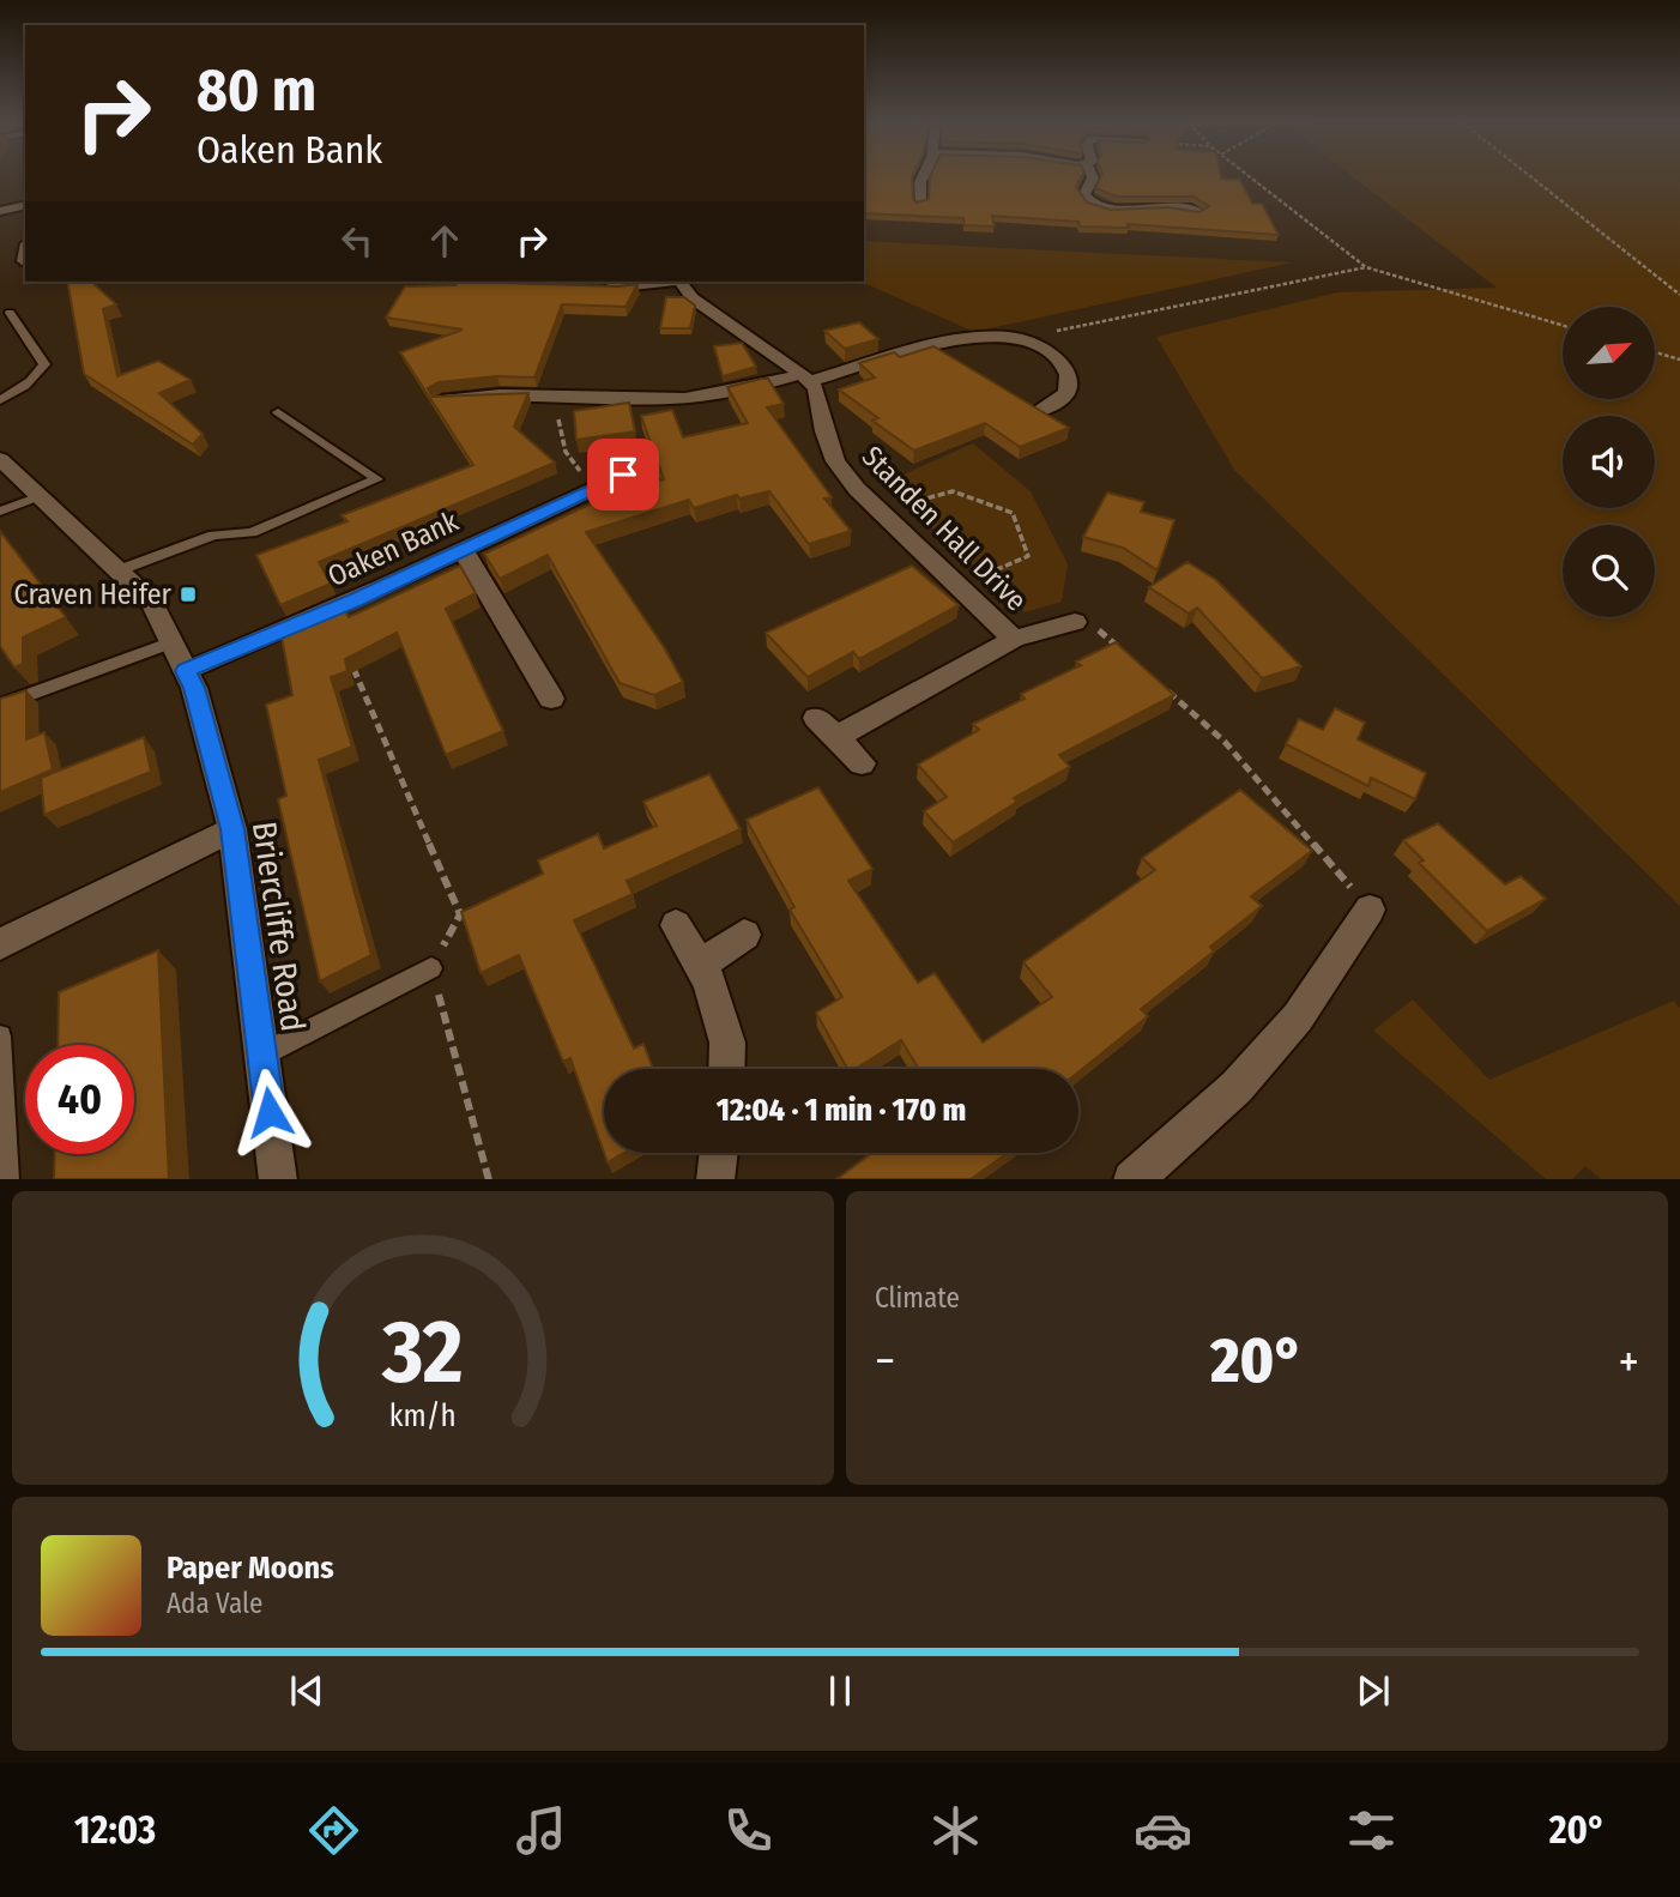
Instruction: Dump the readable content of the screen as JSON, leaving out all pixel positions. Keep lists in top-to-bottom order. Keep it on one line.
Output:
{"streets":{"street":["Standen Hall Drive","Oaken Bank","Briercliffe Road"]},"crossings":[["Oaken Bank","Briercliffe Road"]],"places":{"transit":["Craven Heifer"]},"north":"top right","page":{"turn":["80 m","Oaken Bank"],"limit":"40","trip":"12:04 · 1 min · 170 m","tile":"Climate","heat":["−","20°","+"],"song":["Paper Moons","Ada Vale"],"tabs":["12:03","20°"],"gauge":["32","km/h"]}}
